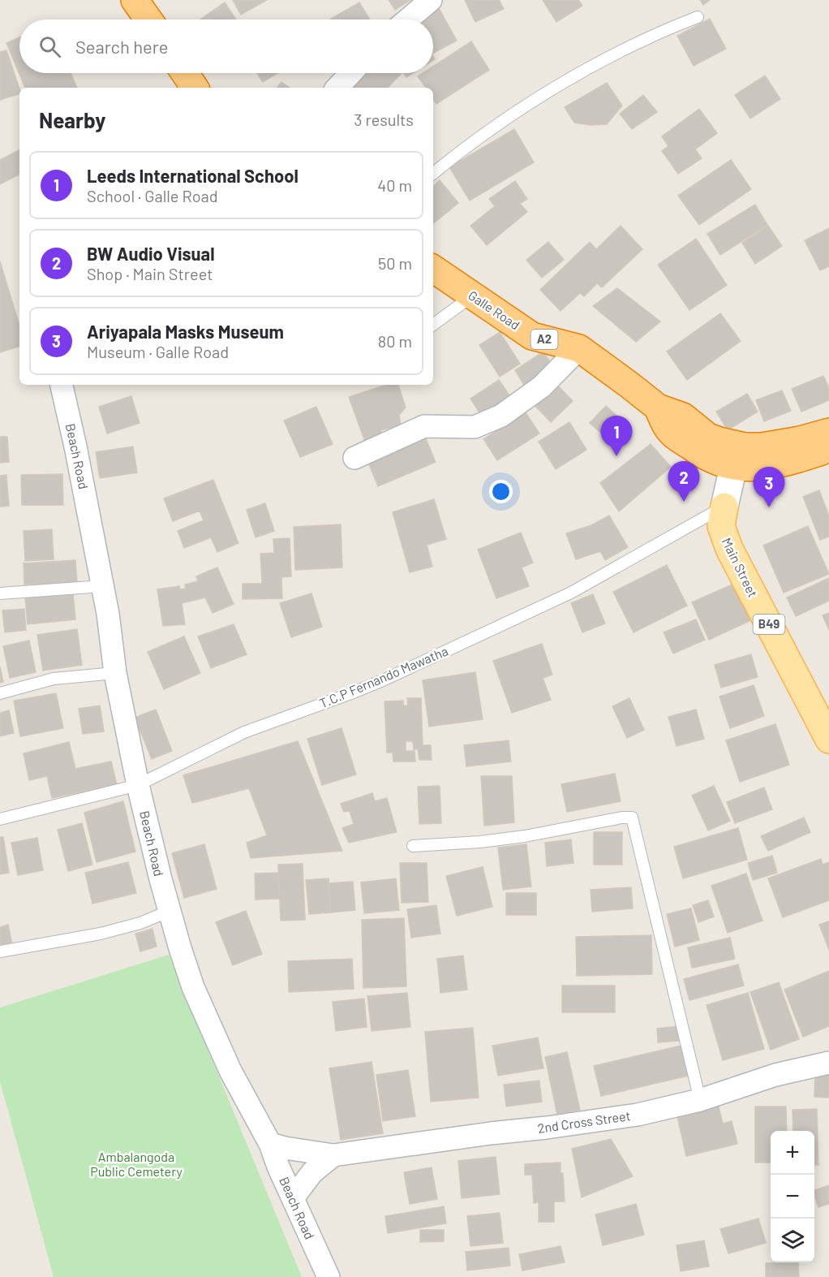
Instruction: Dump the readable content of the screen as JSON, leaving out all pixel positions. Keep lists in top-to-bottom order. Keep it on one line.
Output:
{"streets":{"highway":["Galle Road","A2"],"main road":["Main Street","B49"],"street":["Beach Road","2nd Cross Street"],"lane":["T.C.P Fernando Mawatha"]},"crossings":[["Galle Road","Main Street"],["Beach Road","T.C.P Fernando Mawatha"],["Beach Road","2nd Cross Street"],["Main Street","T.C.P Fernando Mawatha"]],"parks":["Ambalangoda Public Cemetery"],"page":{"search":"Search here","heading":["Nearby","3 results"],"list":[{"mark":"1","name":"Leeds International School","note":"School · Galle Road","value":"40 m"},{"mark":"2","name":"BW Audio Visual","note":"Shop · Main Street","value":"50 m"},{"mark":"3","name":"Ariyapala Masks Museum","note":"Museum · Galle Road","value":"80 m"}],"pins":["1","2","3"],"map_buttons":["+","−"]}}
